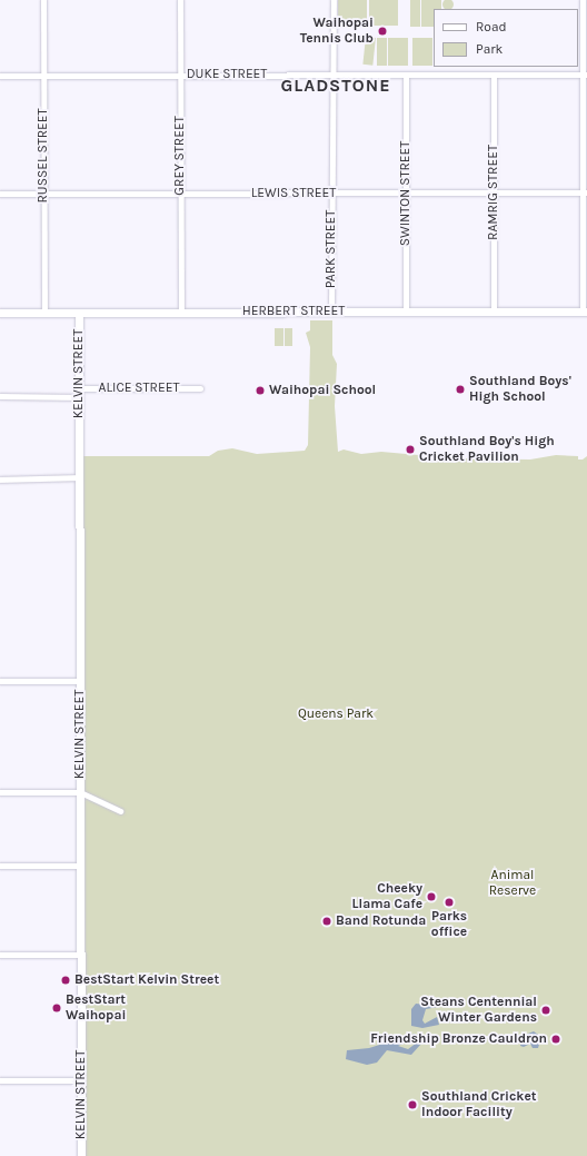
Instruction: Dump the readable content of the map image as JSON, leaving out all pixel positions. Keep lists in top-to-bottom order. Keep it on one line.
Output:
{"streets":{"main road":["HERBERT STREET","KELVIN STREET"],"street":["DUKE STREET","RUSSEL STREET","GREY STREET","RAMRIG STREET","LEWIS STREET","SWINTON STREET","PARK STREET","ALICE STREET"]},"crossings":[["DUKE STREET","RUSSEL STREET"],["DUKE STREET","GREY STREET"],["DUKE STREET","RAMRIG STREET"],["DUKE STREET","SWINTON STREET"],["DUKE STREET","PARK STREET"],["RUSSEL STREET","LEWIS STREET"],["RUSSEL STREET","HERBERT STREET"],["GREY STREET","LEWIS STREET"],["GREY STREET","HERBERT STREET"],["RAMRIG STREET","LEWIS STREET"],["RAMRIG STREET","HERBERT STREET"],["LEWIS STREET","SWINTON STREET"],["LEWIS STREET","PARK STREET"],["SWINTON STREET","HERBERT STREET"],["PARK STREET","HERBERT STREET"],["HERBERT STREET","KELVIN STREET"],["KELVIN STREET","ALICE STREET"]],"districts":["GLADSTONE"],"parks":["Queens Park","Animal Reserve"],"places":["Waihopai Tennis Club","Southland Boys' High School","Waihopai School","Southland Boy's High Cricket Pavilion","Cheeky Llama Cafe","Parks office","Band Rotunda","BestStart Kelvin Street","BestStart Waihopai","Steans Centennial Winter Gardens","Friendship Bronze Cauldron","Southland Cricket Indoor Facility"],"legend":["Road","Park"]}
